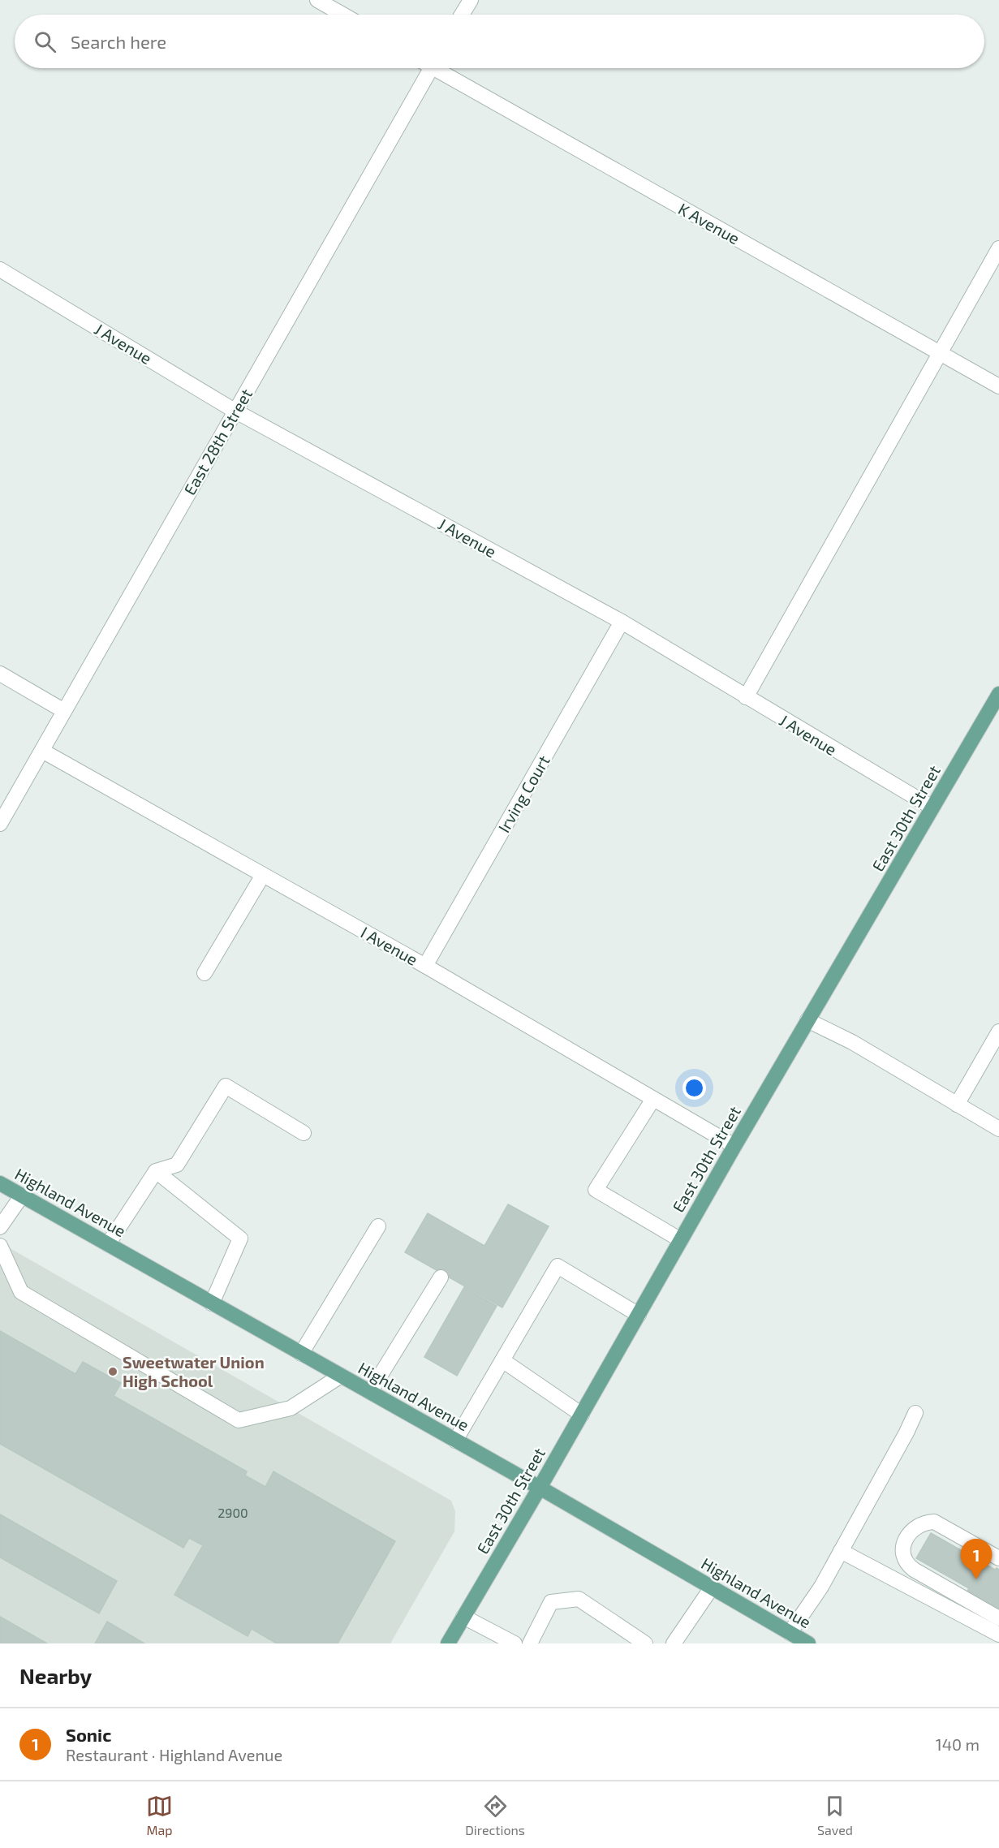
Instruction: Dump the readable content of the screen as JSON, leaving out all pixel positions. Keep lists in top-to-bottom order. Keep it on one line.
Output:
{"streets":{"main road":["East 30th Street","Highland Avenue"],"street":["K Avenue","J Avenue","East 28th Street","Irving Court","I Avenue"]},"crossings":[["J Avenue","East 28th Street"],["J Avenue","Irving Court"],["J Avenue","East 30th Street"],["East 28th Street","I Avenue"],["Irving Court","I Avenue"],["East 30th Street","I Avenue"],["East 30th Street","Highland Avenue"]],"places":["Sweetwater Union High School"],"house_numbers":["2900"],"page":{"search":"Search here","pins":"1","heading":"Nearby","list":[{"mark":"1","name":"Sonic","note":"Restaurant · Highland Avenue","value":"140 m"}],"nav":["Map","Directions","Saved"]}}
